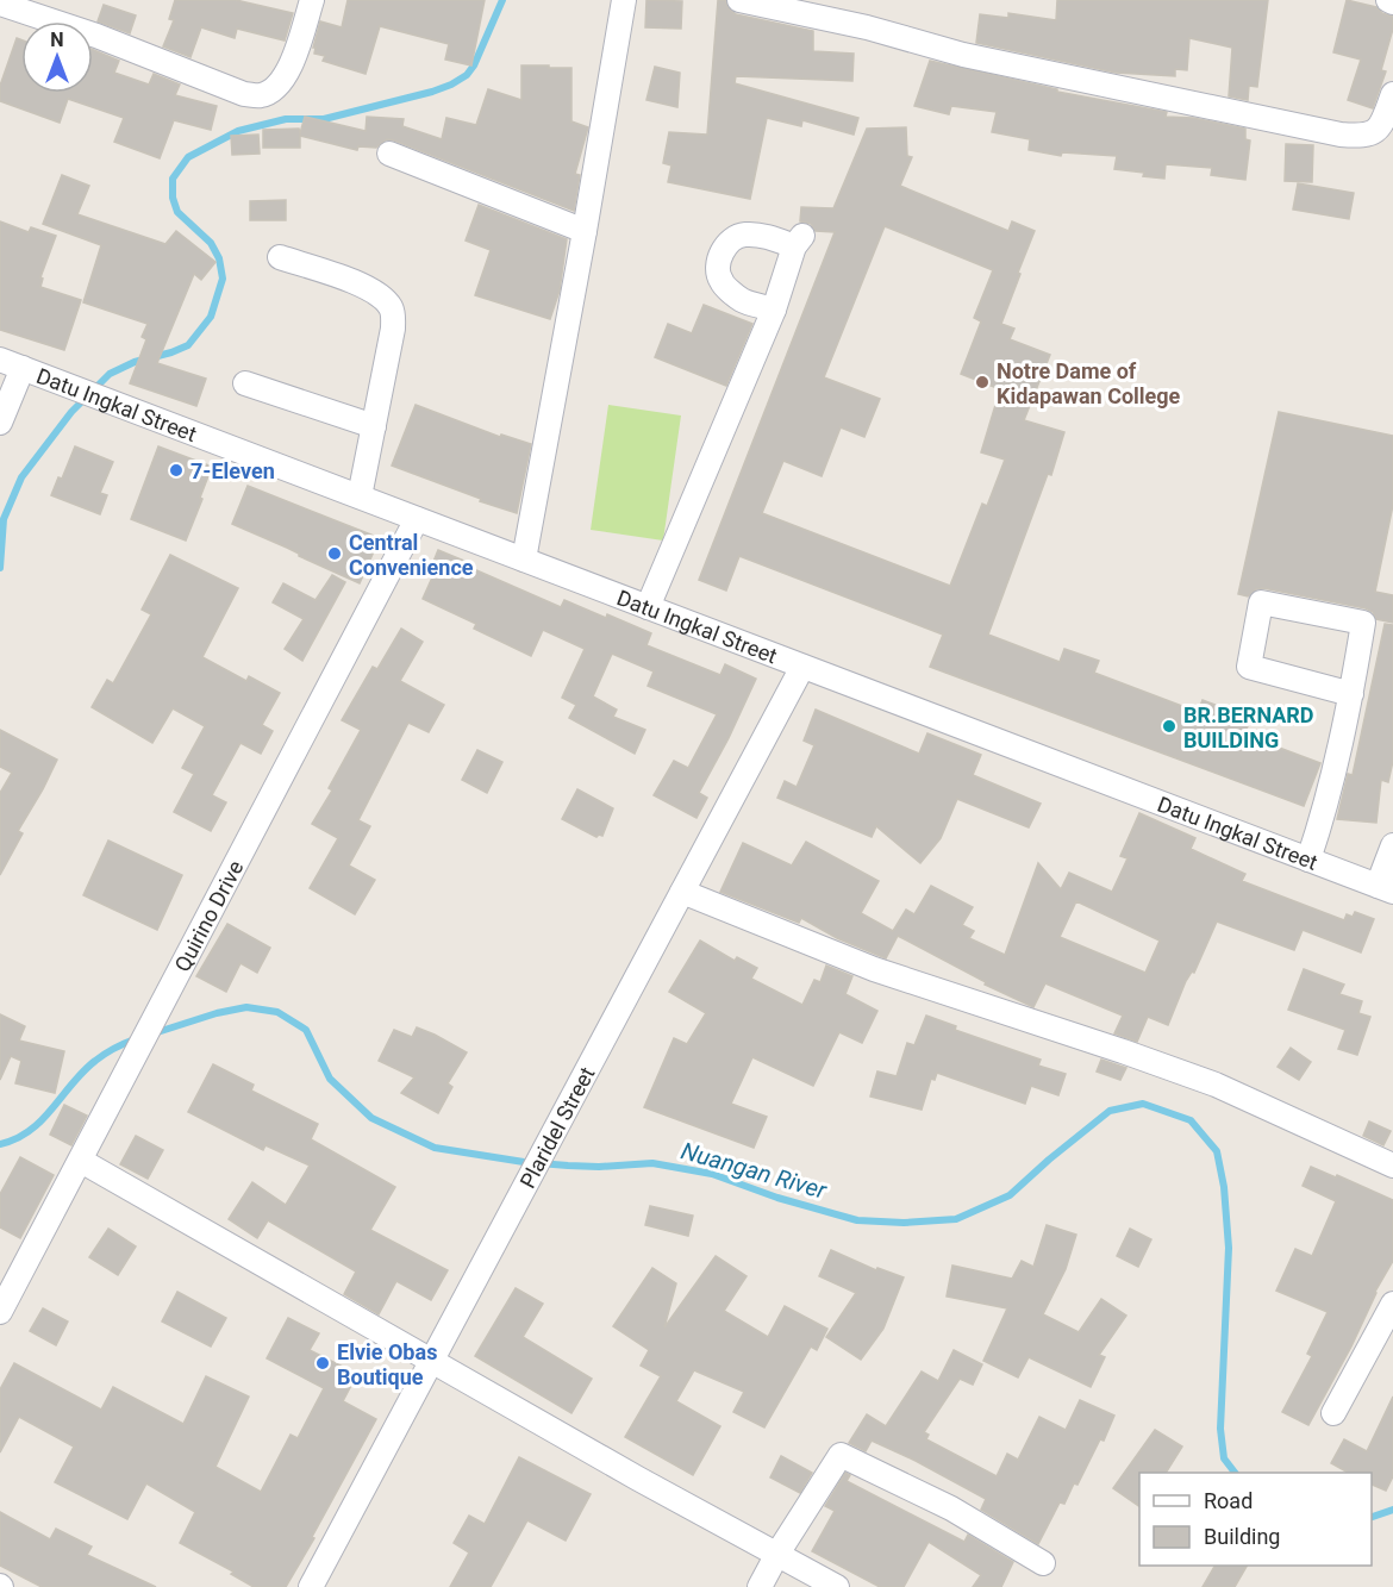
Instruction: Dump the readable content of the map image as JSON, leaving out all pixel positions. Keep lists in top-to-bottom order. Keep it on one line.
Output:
{"streets":{"street":["Datu Ingkal Street","Quirino Drive","Plaridel Street"]},"crossings":[["Datu Ingkal Street","Quirino Drive"],["Datu Ingkal Street","Plaridel Street"]],"water":["Nuangan River"],"places":["Notre Dame of Kidapawan College","7-Eleven","Central Convenience","BR.BERNARD BUILDING","Elvie Obas Boutique"],"legend":["Road","Building"],"north":"top"}
